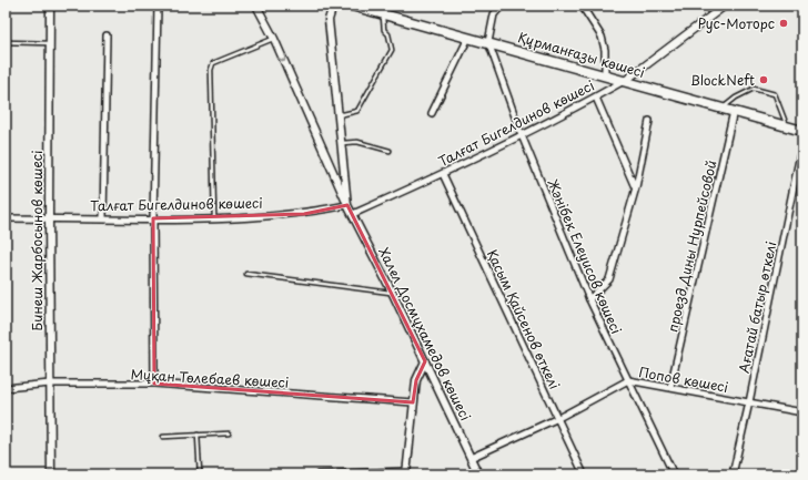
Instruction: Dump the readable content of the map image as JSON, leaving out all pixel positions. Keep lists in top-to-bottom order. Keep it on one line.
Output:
{"streets":{"main road":["Құрманғазы көшесі"],"street":["Талғат Бигелдинов көшесі","Бинеш Жарбосынов көшесі","проезд Дины Нурпейсовой","Жәнібек Елеуисов көшесі","Ағатай батыр өткелі","Қасым Қайсенов өткелі","Халел Досмұхамедов көшесі","Мұқан Төлебаев көшесі","Попов көшесі"]},"crossings":[["Құрманғазы көшесі","Талғат Бигелдинов көшесі"],["Құрманғазы көшесі","проезд Дины Нурпейсовой"],["Құрманғазы көшесі","Жәнібек Елеуисов көшесі"],["Талғат Бигелдинов көшесі","Бинеш Жарбосынов көшесі"],["Талғат Бигелдинов көшесі","Жәнібек Елеуисов көшесі"],["Талғат Бигелдинов көшесі","Қасым Қайсенов өткелі"],["Талғат Бигелдинов көшесі","Халел Досмұхамедов көшесі"],["Бинеш Жарбосынов көшесі","Мұқан Төлебаев көшесі"],["проезд Дины Нурпейсовой","Попов көшесі"],["Жәнібек Елеуисов көшесі","Попов көшесі"],["Ағатай батыр өткелі","Попов көшесі"],["Қасым Қайсенов өткелі","Попов көшесі"],["Халел Досмұхамедов көшесі","Попов көшесі"]],"places":["Рус-Моторс","BlockNeft"]}
